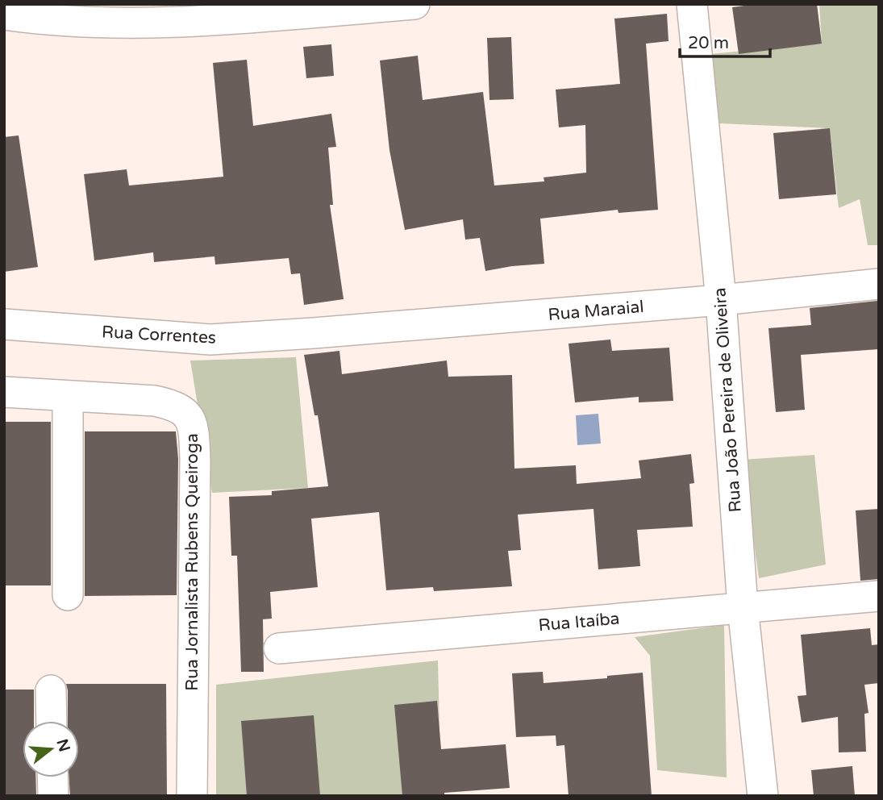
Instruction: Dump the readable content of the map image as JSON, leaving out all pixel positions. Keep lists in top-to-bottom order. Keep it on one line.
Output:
{"streets":{"street":["Rua Maraial","Rua Correntes","Rua João Pereira de Oliveira","Rua Jornalista Rubens Queiroga","Rua Itaíba"]},"crossings":[["Rua Maraial","Rua Correntes"],["Rua Maraial","Rua João Pereira de Oliveira"],["Rua João Pereira de Oliveira","Rua Itaíba"]],"scale_bar":"20 m","north":"right"}
